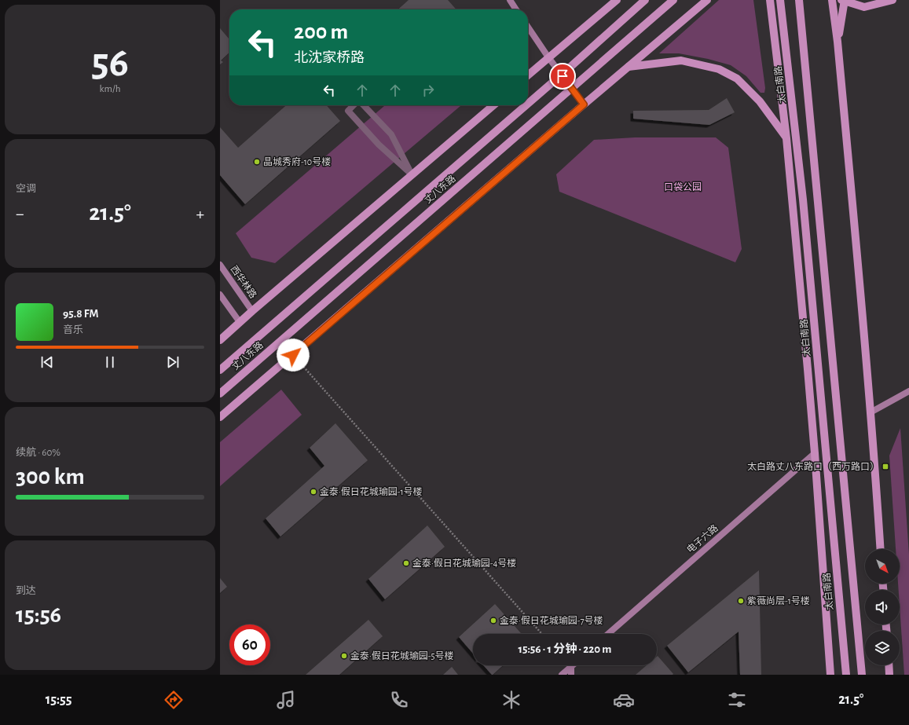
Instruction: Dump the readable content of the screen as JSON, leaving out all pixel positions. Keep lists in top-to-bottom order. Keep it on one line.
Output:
{"streets":{"main road":["太白南路","丈八东路"],"street":["西华林路","电子六路"]},"crossings":[["太白南路","电子六路"]],"parks":["口袋公园"],"places":{"other":["晶城秀府-10号楼","金泰·假日花城瑜园-1号楼","金泰·假日花城瑜园-4号楼","紫薇尚层-1号楼","金泰·假日花城瑜园-7号楼","金泰·假日花城瑜园-5号楼"],"transit":["太白路丈八东路口（西万路口）"]},"north":"bottom right","page":{"tile":[["56","km/h"],"空调",["续航 · 60%","300 km"],["到达","15:56"]],"turn":["200 m","北沈家桥路"],"heat":["−","21.5°","+"],"song":["95.8 FM","音乐"],"limit":"60","trip":"15:56 · 1 分钟 · 220 m","tabs":["15:55","21.5°"]}}
